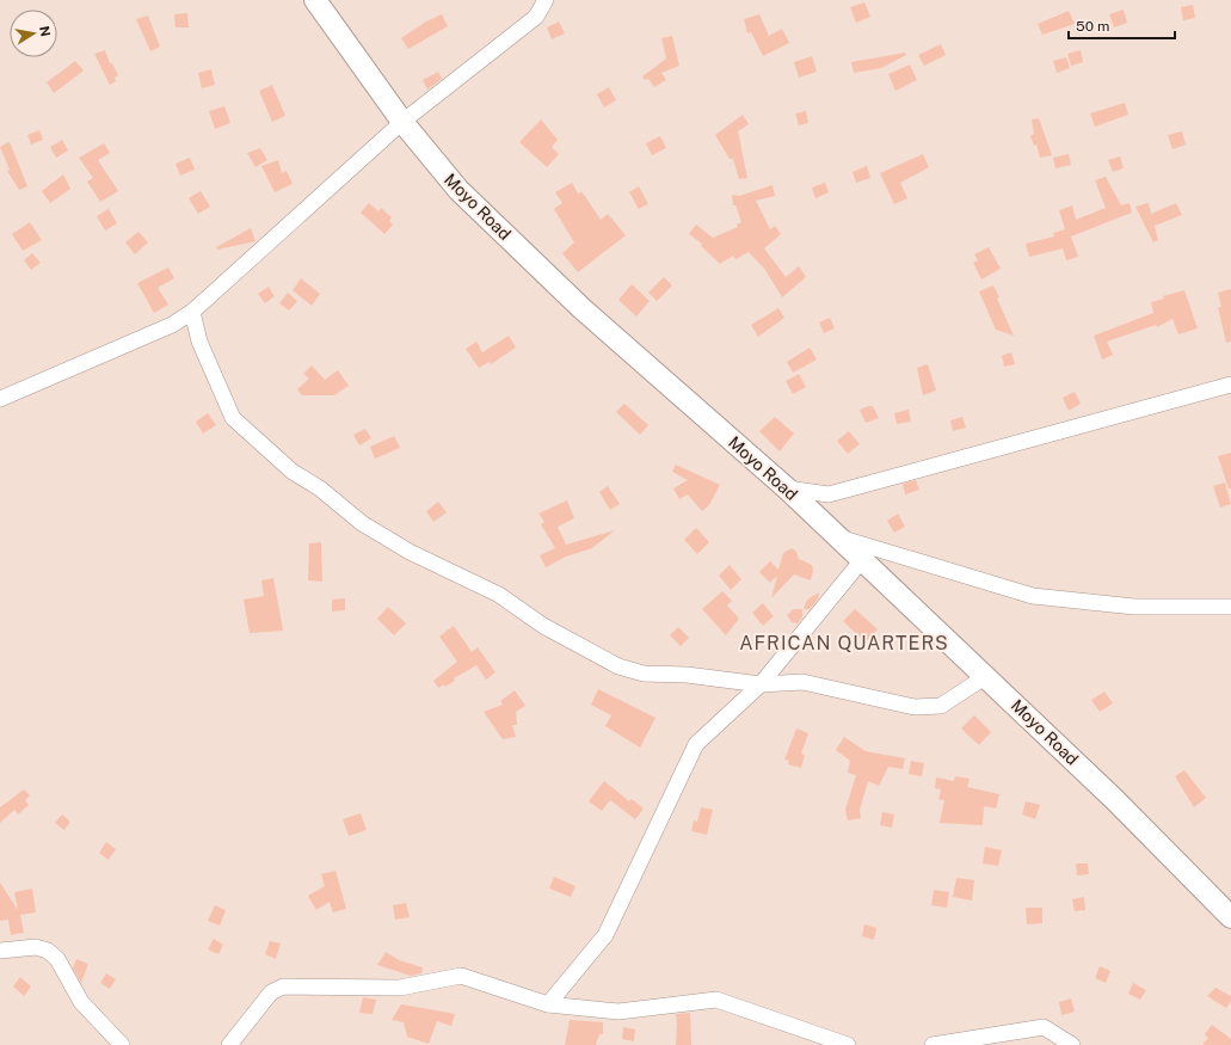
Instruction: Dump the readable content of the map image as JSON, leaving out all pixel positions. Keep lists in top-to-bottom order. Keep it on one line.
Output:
{"streets":{"main road":["Moyo Road"]},"districts":["AFRICAN QUARTERS"],"scale_bar":"50 m","north":"right"}
